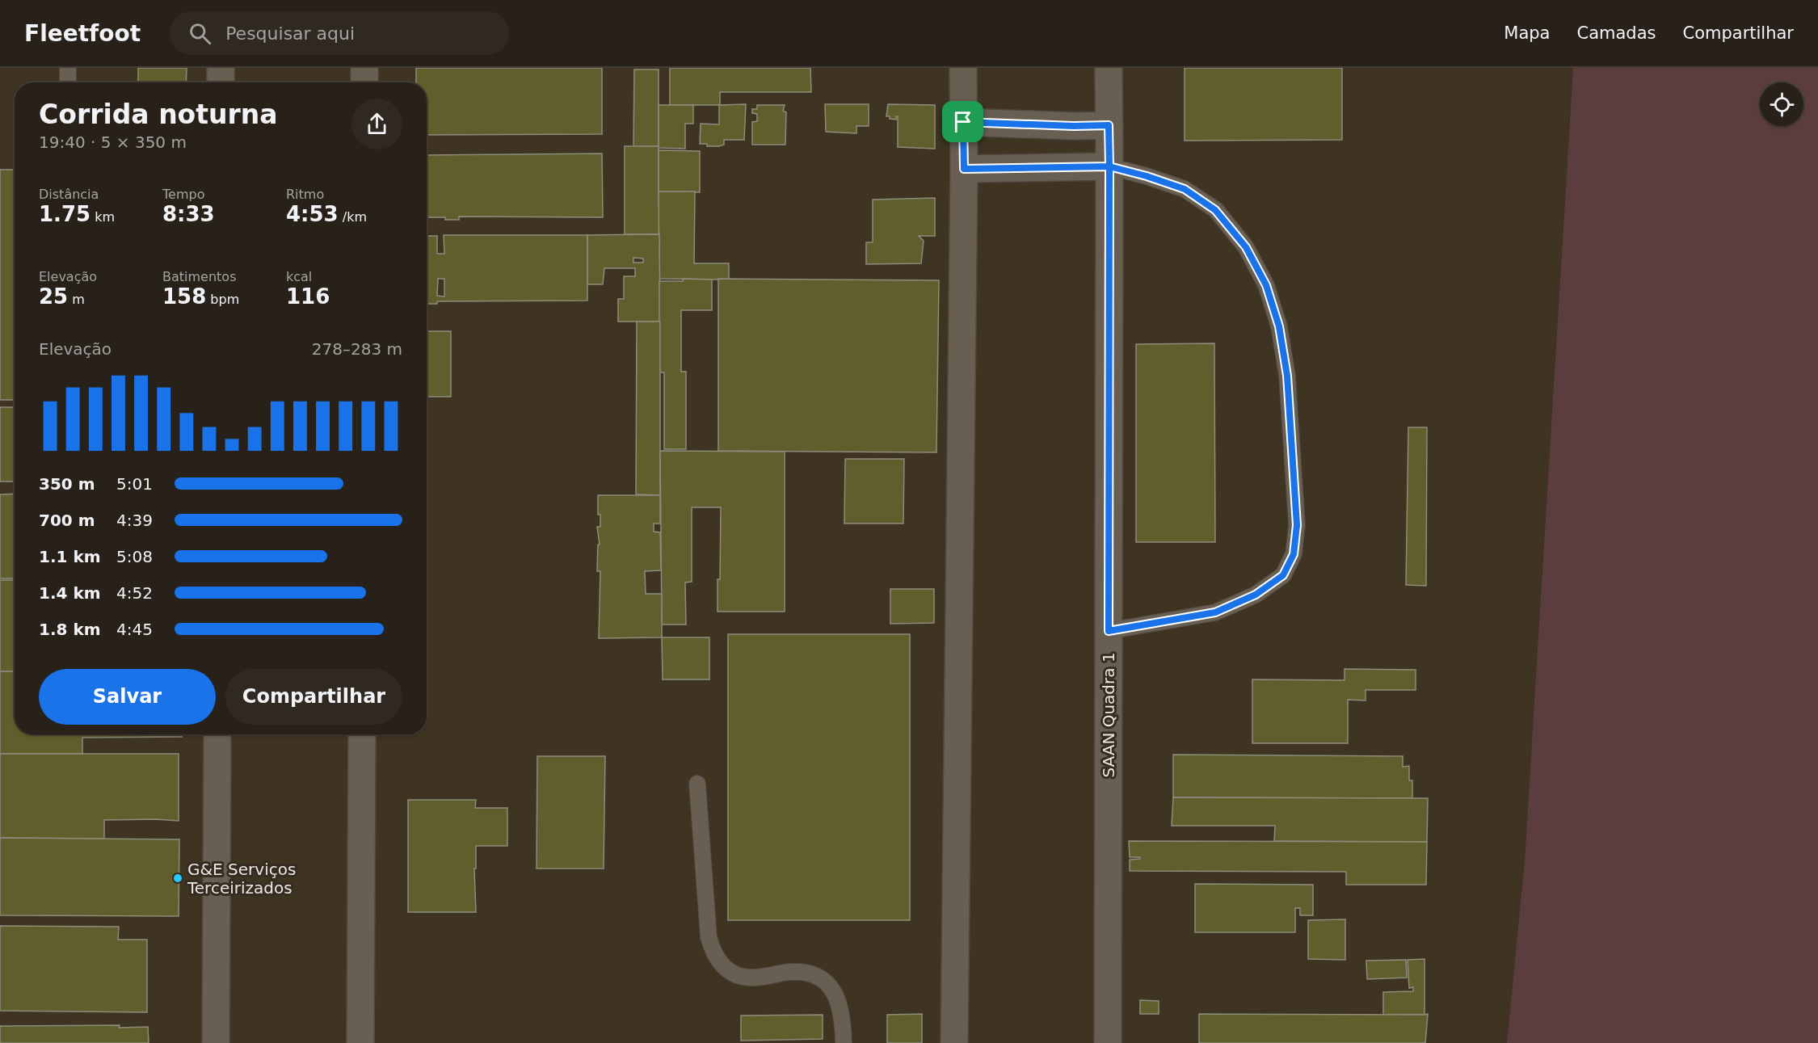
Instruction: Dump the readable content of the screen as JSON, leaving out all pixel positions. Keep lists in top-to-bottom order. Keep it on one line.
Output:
{"streets":{"street":["SAAN Quadra 1"]},"places":["G&E Serviços Terceirizados"],"page":{"header":"Fleetfoot","search":"Pesquisar aqui","nav":["Mapa","Camadas","Compartilhar"],"heading":["Corrida noturna","19:40 · 5 × 350 m"],"stats":[["Distância","1.75 km"],["Tempo","8:33"],["Ritmo","4:53 /km"],["Elevação","25 m"],["Batimentos","158 bpm"],["kcal","116"]],"chart":["Elevação","278–283 m"],"list":[{"name":"350 m","note":"5:01"},{"name":"700 m","note":"4:39"},{"name":"1.1 km","note":"5:08"},{"name":"1.4 km","note":"4:52"},{"name":"1.8 km","note":"4:45"}],"buttons":["Salvar","Compartilhar"]}}
